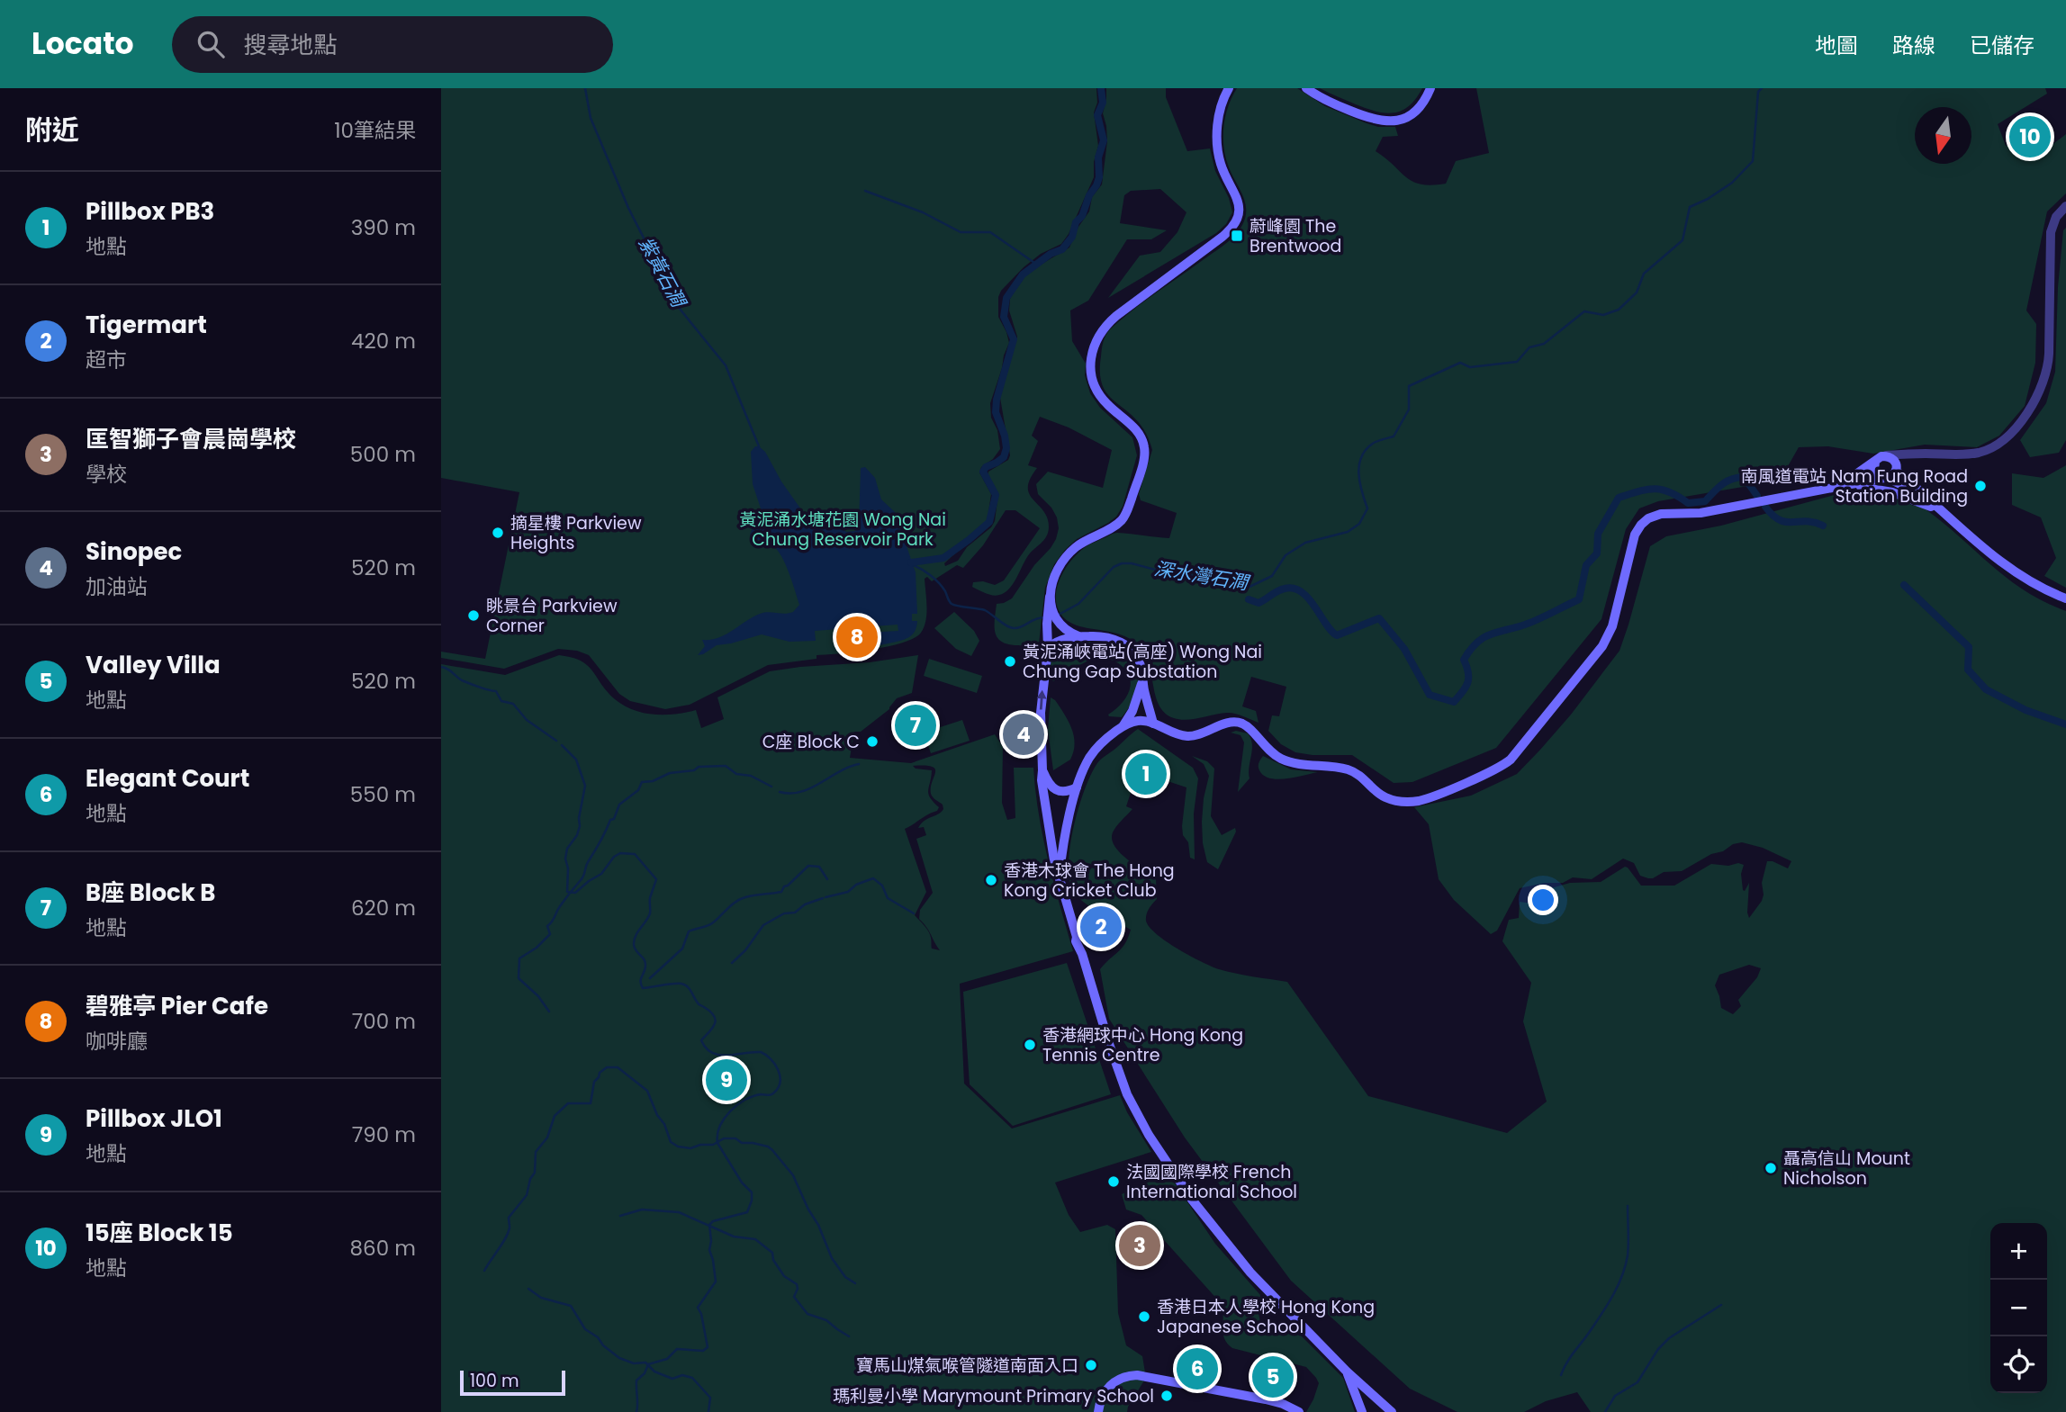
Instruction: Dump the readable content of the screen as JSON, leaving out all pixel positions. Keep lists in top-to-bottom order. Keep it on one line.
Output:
{"water":["紫黃石澗","深水灣石澗"],"parks":["黃泥涌水塘花園 Wong Nai Chung Reservoir Park"],"places":{"transit":["蔚峰園 The Brentwood"],"other":["南風道電站 Nam Fung Road Station Building","摘星樓 Parkview Heights","眺景台 Parkview Corner","黃泥涌峽電站(高座) Wong Nai Chung Gap Substation","C座 Block C","香港木球會 The Hong Kong Cricket Club","香港網球中心 Hong Kong Tennis Centre","聶高信山 Mount Nicholson","法國國際學校 French International School","香港日本人學校 Hong Kong Japanese School","寶馬山煤氣喉管隧道南面入口","瑪利曼小學 Marymount Primary School"]},"scale_bar":"100 m","north":"bottom","page":{"header":"Locato","search":"搜尋地點","nav":["地圖","路線","已儲存"],"heading":["附近","10筆結果"],"pins":["10","8","7","4","1","2","9","3","6","5"],"list":[{"mark":"1","name":"Pillbox PB3","note":"地點","value":"390 m"},{"mark":"2","name":"Tigermart","note":"超市","value":"420 m"},{"mark":"3","name":"匡智獅子會晨崗學校","note":"學校","value":"500 m"},{"mark":"4","name":"Sinopec","note":"加油站","value":"520 m"},{"mark":"5","name":"Valley Villa","note":"地點","value":"520 m"},{"mark":"6","name":"Elegant Court","note":"地點","value":"550 m"},{"mark":"7","name":"B座 Block B","note":"地點","value":"620 m"},{"mark":"8","name":"碧雅亭 Pier Cafe","note":"咖啡廳","value":"700 m"},{"mark":"9","name":"Pillbox JLO1","note":"地點","value":"790 m"},{"mark":"10","name":"15座 Block 15","note":"地點","value":"860 m"}],"map_buttons":["+","−"],"scale":"100 m"}}
